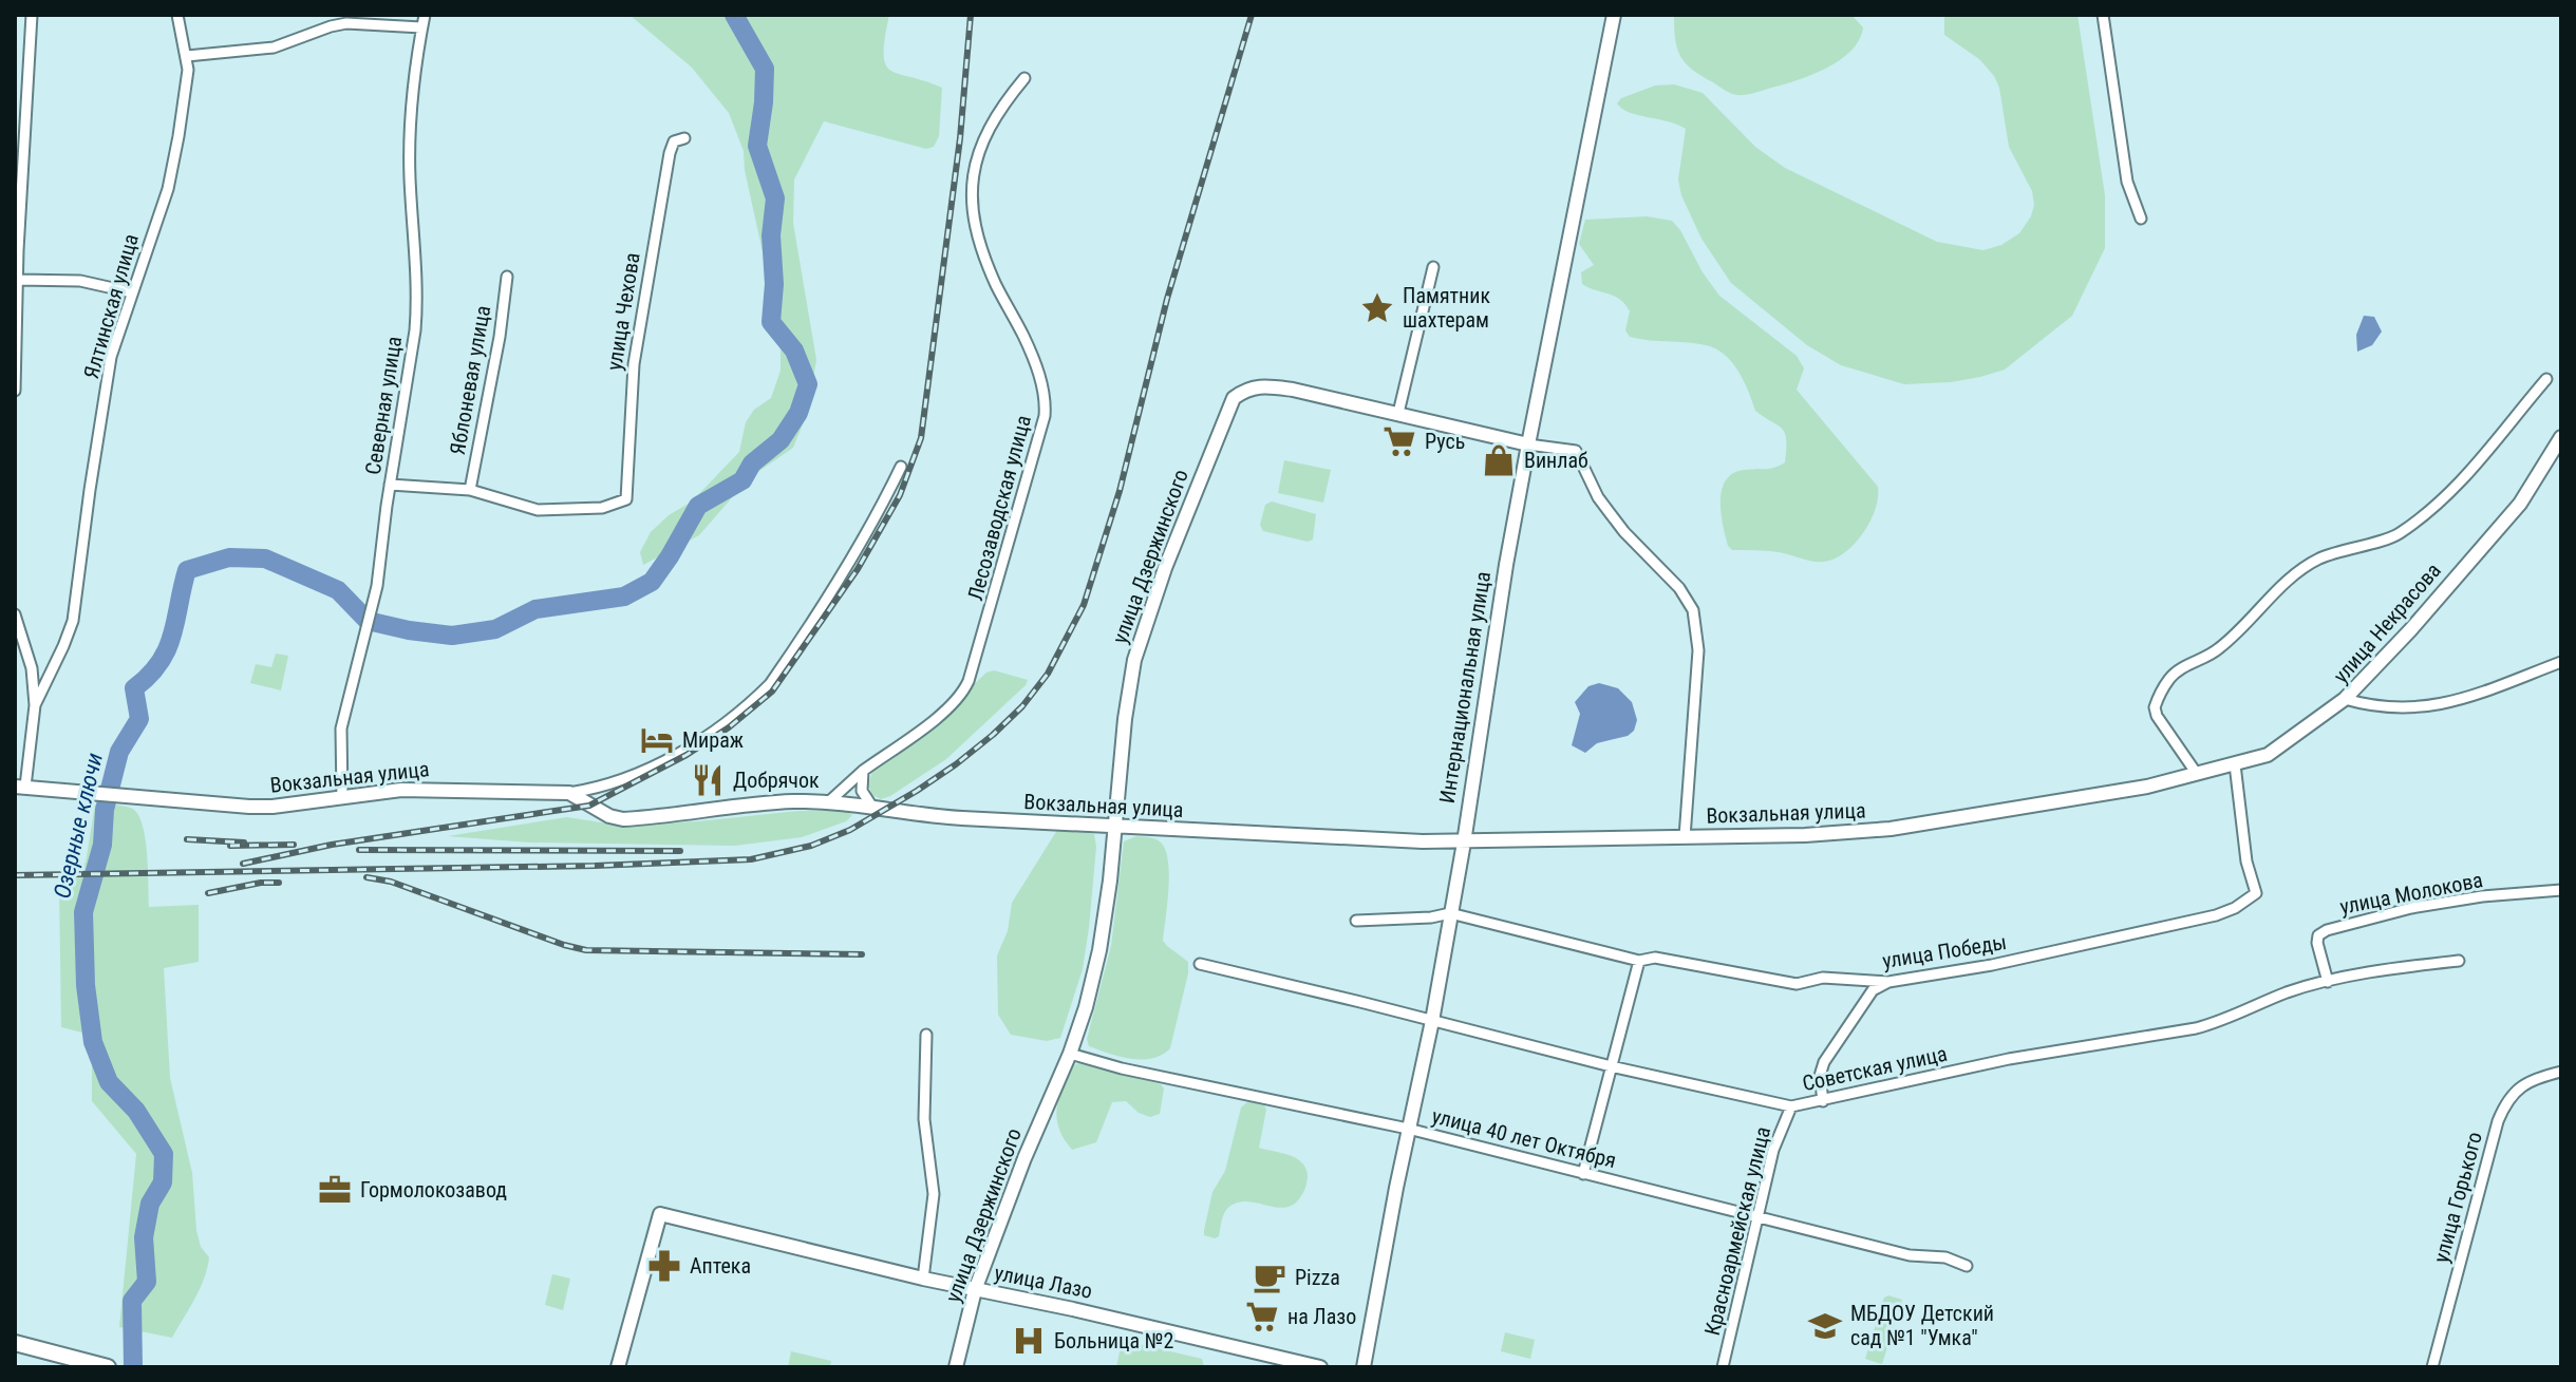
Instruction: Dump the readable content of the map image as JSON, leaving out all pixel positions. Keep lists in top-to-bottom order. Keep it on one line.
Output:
{"streets":{"main road":["улица Дзержинского","улица Некрасова","Интернациональная улица","Вокзальная улица","улица Лазо"],"street":["Ялтинская улица","улица Чехова","Яблоневая улица","Северная улица","Лесозаводская улица","улица Молокова","улица Победы","Советская улица","улица 40 лет Октября","улица Горького","Красноармейская улица"]},"crossings":[["улица Чехова","Яблоневая улица"],["Северная улица","Вокзальная улица"],["Лесозаводская улица","Вокзальная улица"],["улица Дзержинского","Интернациональная улица"],["улица Дзержинского","Вокзальная улица"],["улица Дзержинского","улица 40 лет Октября"],["улица Дзержинского","улица Лазо"],["улица Некрасова","Вокзальная улица"],["Интернациональная улица","Вокзальная улица"],["Интернациональная улица","улица Победы"],["Интернациональная улица","Советская улица"],["Интернациональная улица","улица 40 лет Октября"],["Вокзальная улица","улица Победы"],["улица Молокова","Советская улица"],["Советская улица","Красноармейская улица"],["улица 40 лет Октября","Красноармейская улица"]],"water":["Озерные ключи"],"places":{"place":["Памятник шахтерам"],"supermarket":["Русь","на Лазо"],"shop":["Винлаб"],"hotel":["Мираж"],"restaurant":["Добрячок"],"office":["Гормолокозавод"],"pharmacy":["Аптека"],"cafe":["Pizza"],"school or university":["МБДОУ Детский сад №1 \"Умка\""],"hospital":["Больница №2"]}}
